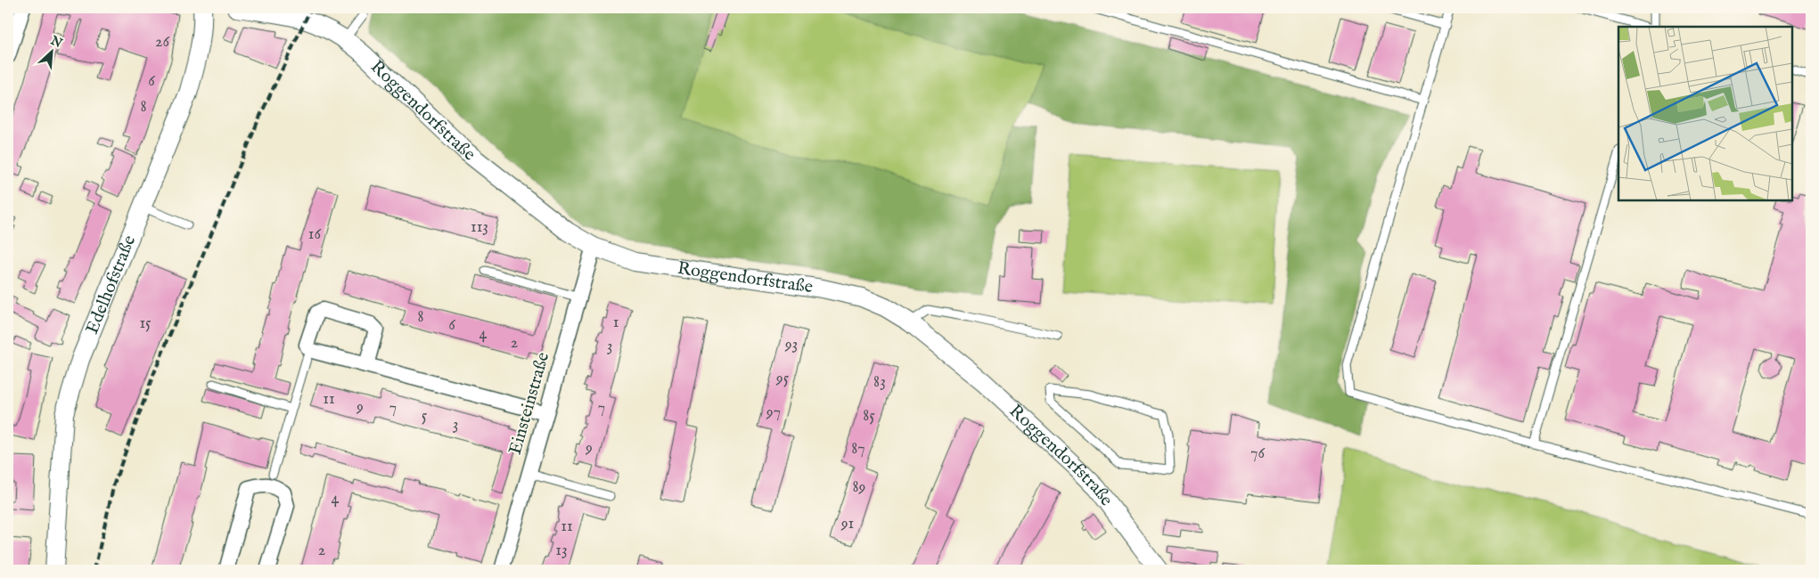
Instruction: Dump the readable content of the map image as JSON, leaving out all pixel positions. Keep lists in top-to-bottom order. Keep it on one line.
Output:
{"streets":{"street":["Roggendorfstraße","Edelhofstraße","Einsteinstraße"]},"crossings":[["Roggendorfstraße","Einsteinstraße"]],"house_numbers":["26","6","8","113","16","8","1","15","6","4","2","93","3","95","83","11","9","7","7","97","5","85","3","9","87","76","89","4","91","11","2","13"],"north":"top right"}
